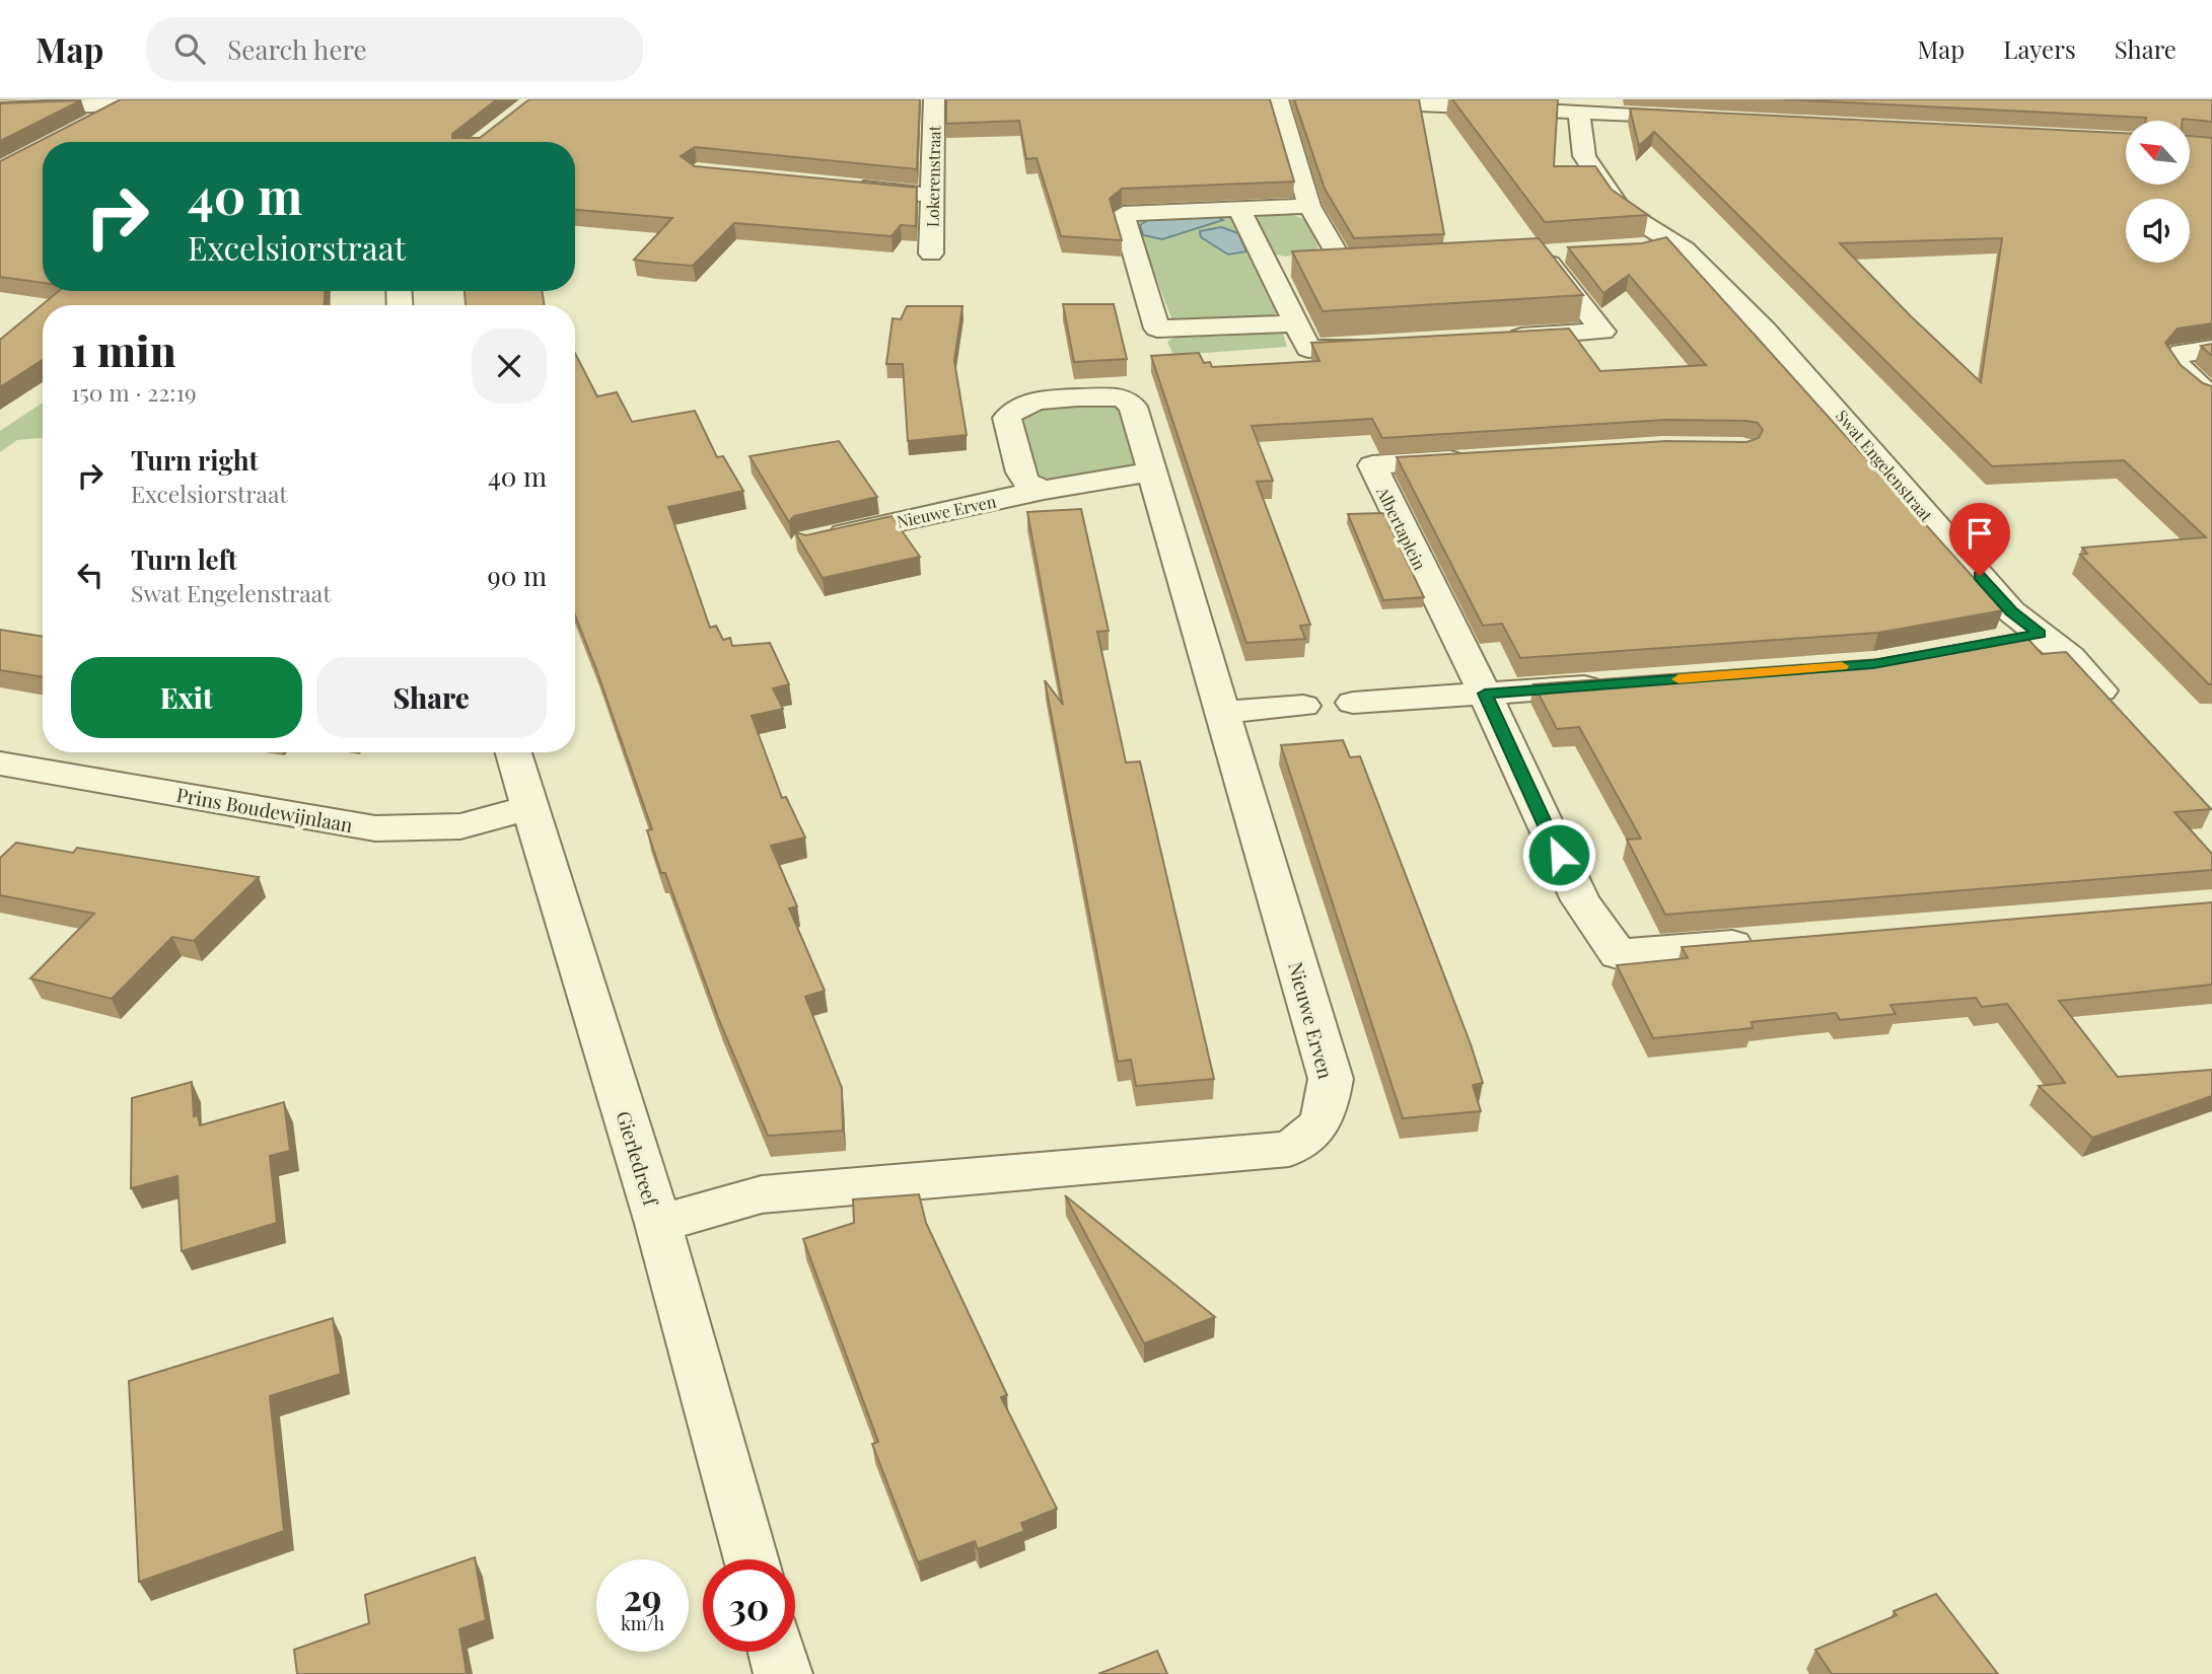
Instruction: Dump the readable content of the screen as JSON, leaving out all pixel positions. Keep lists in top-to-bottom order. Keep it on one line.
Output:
{"streets":{"street":["Lokerenstraat","Swat Engelenstraat","Nieuwe Erven","Albertaplein","Prins Boudewijnlaan","Gierledreef"]},"crossings":[["Nieuwe Erven","Gierledreef"],["Prins Boudewijnlaan","Gierledreef"]],"north":"top left","page":{"header":"Map","search":"Search here","nav":["Map","Layers","Share"],"turn":["40 m","Excelsiorstraat"],"heading":["1 min","150 m · 22:19"],"list":[{"name":"Turn right","note":"Excelsiorstraat","value":"40 m"},{"name":"Turn left","note":"Swat Engelenstraat","value":"90 m"}],"buttons":["Exit","Share"],"speed":"29 km/h","limit":"30"}}
